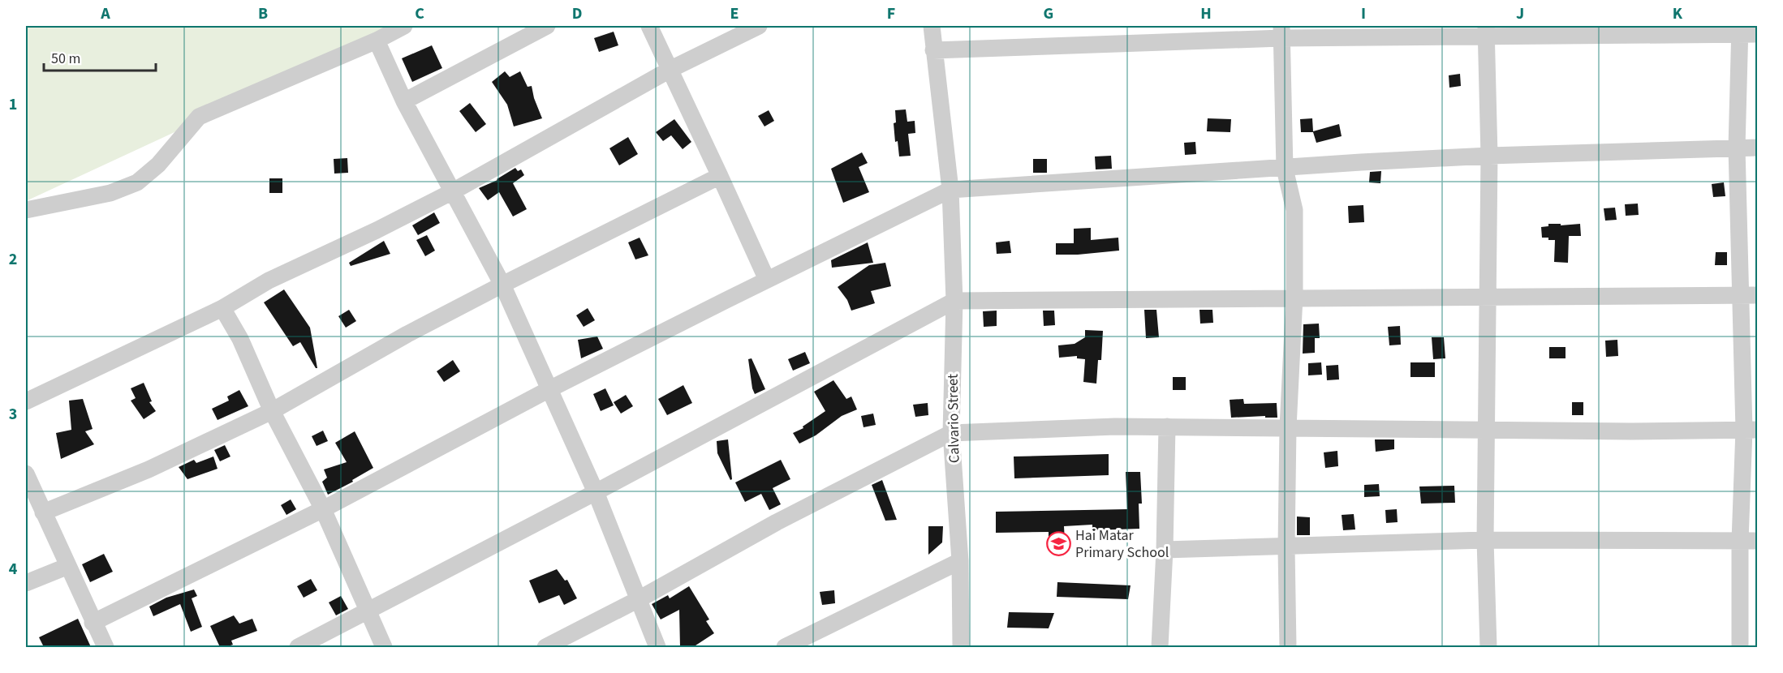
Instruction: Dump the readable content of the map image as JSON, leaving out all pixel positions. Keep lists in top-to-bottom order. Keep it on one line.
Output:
{"streets":{"street":["Calvario Street"]},"places":{"school or university":["Hai Matar Primary School"]},"scale_bar":"50 m","grid":{"columns":["A","B","C","D","E","F","G","H","I","J","K"],"rows":["1","2","3","4"]}}
